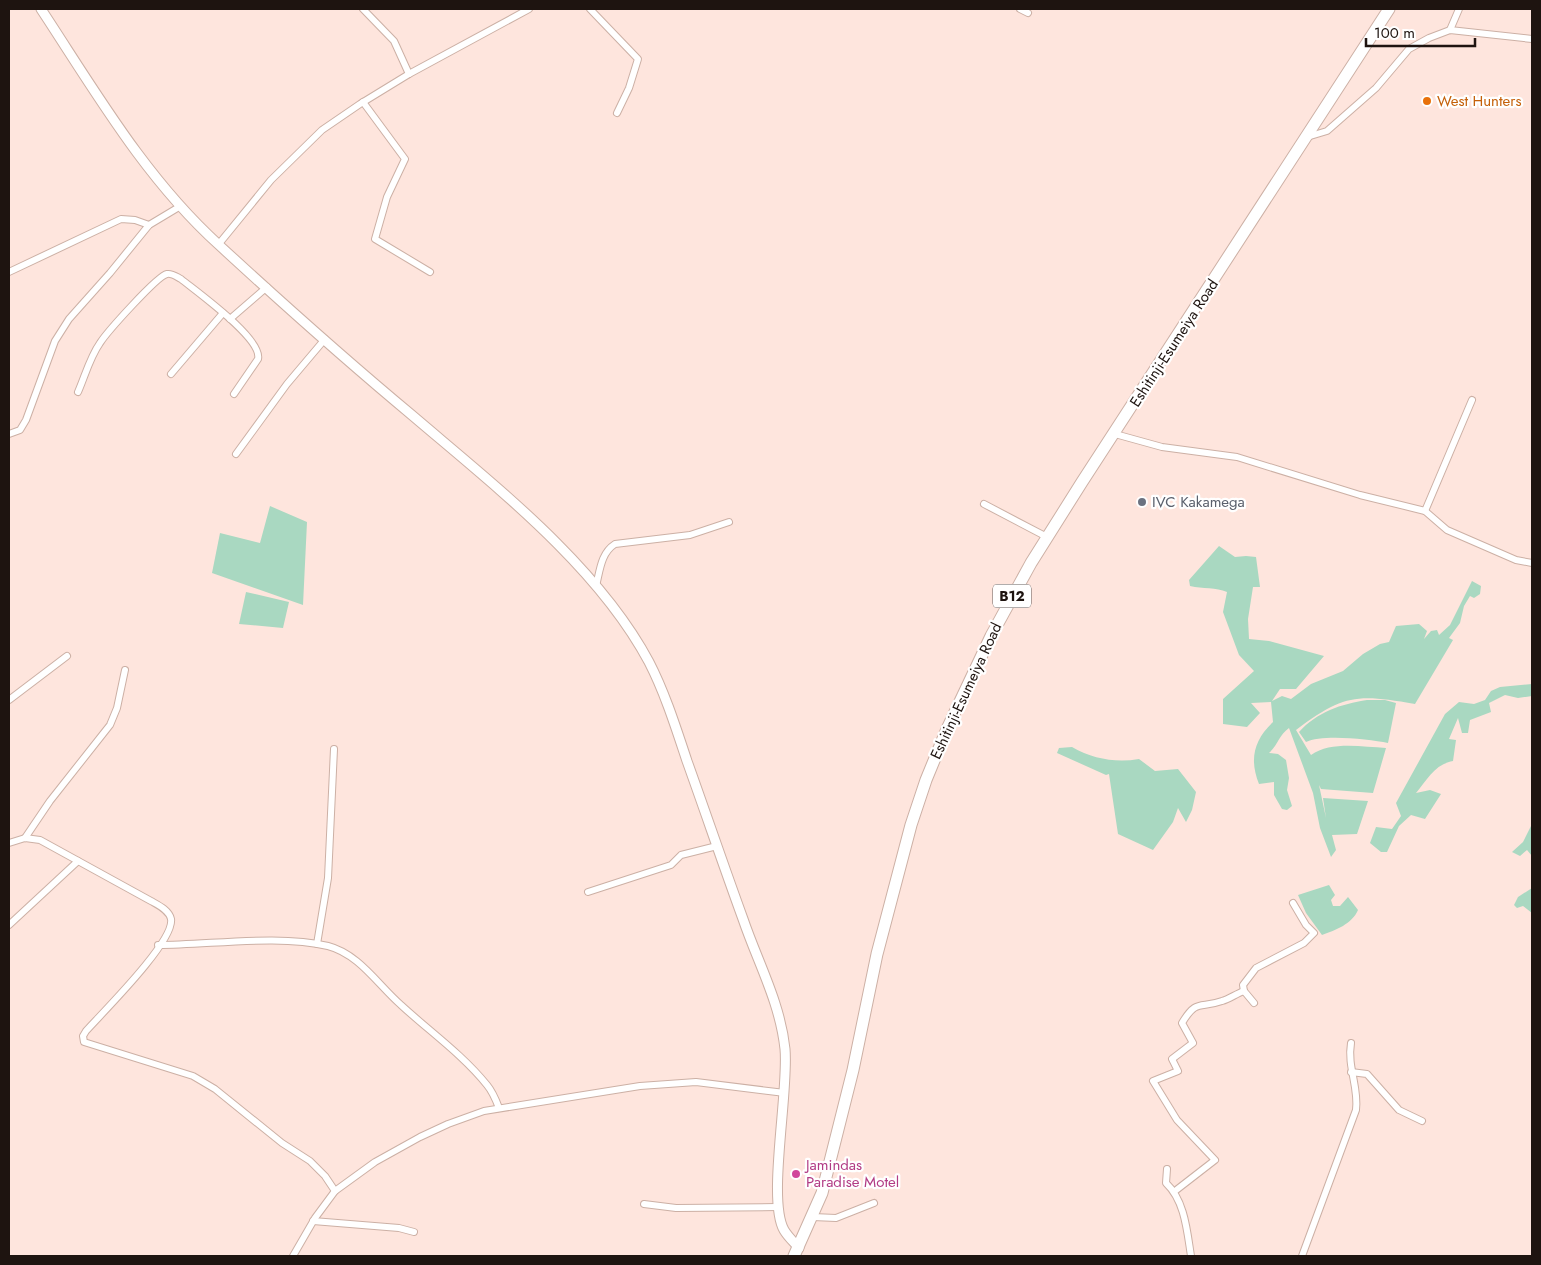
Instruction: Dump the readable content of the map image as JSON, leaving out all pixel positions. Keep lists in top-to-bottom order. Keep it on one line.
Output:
{"streets":{"highway":["Eshitinji-Esumeiya Road","B12"]},"places":["West Hunters","IVC Kakamega","Jamindas Paradise Motel"],"scale_bar":"100 m"}
